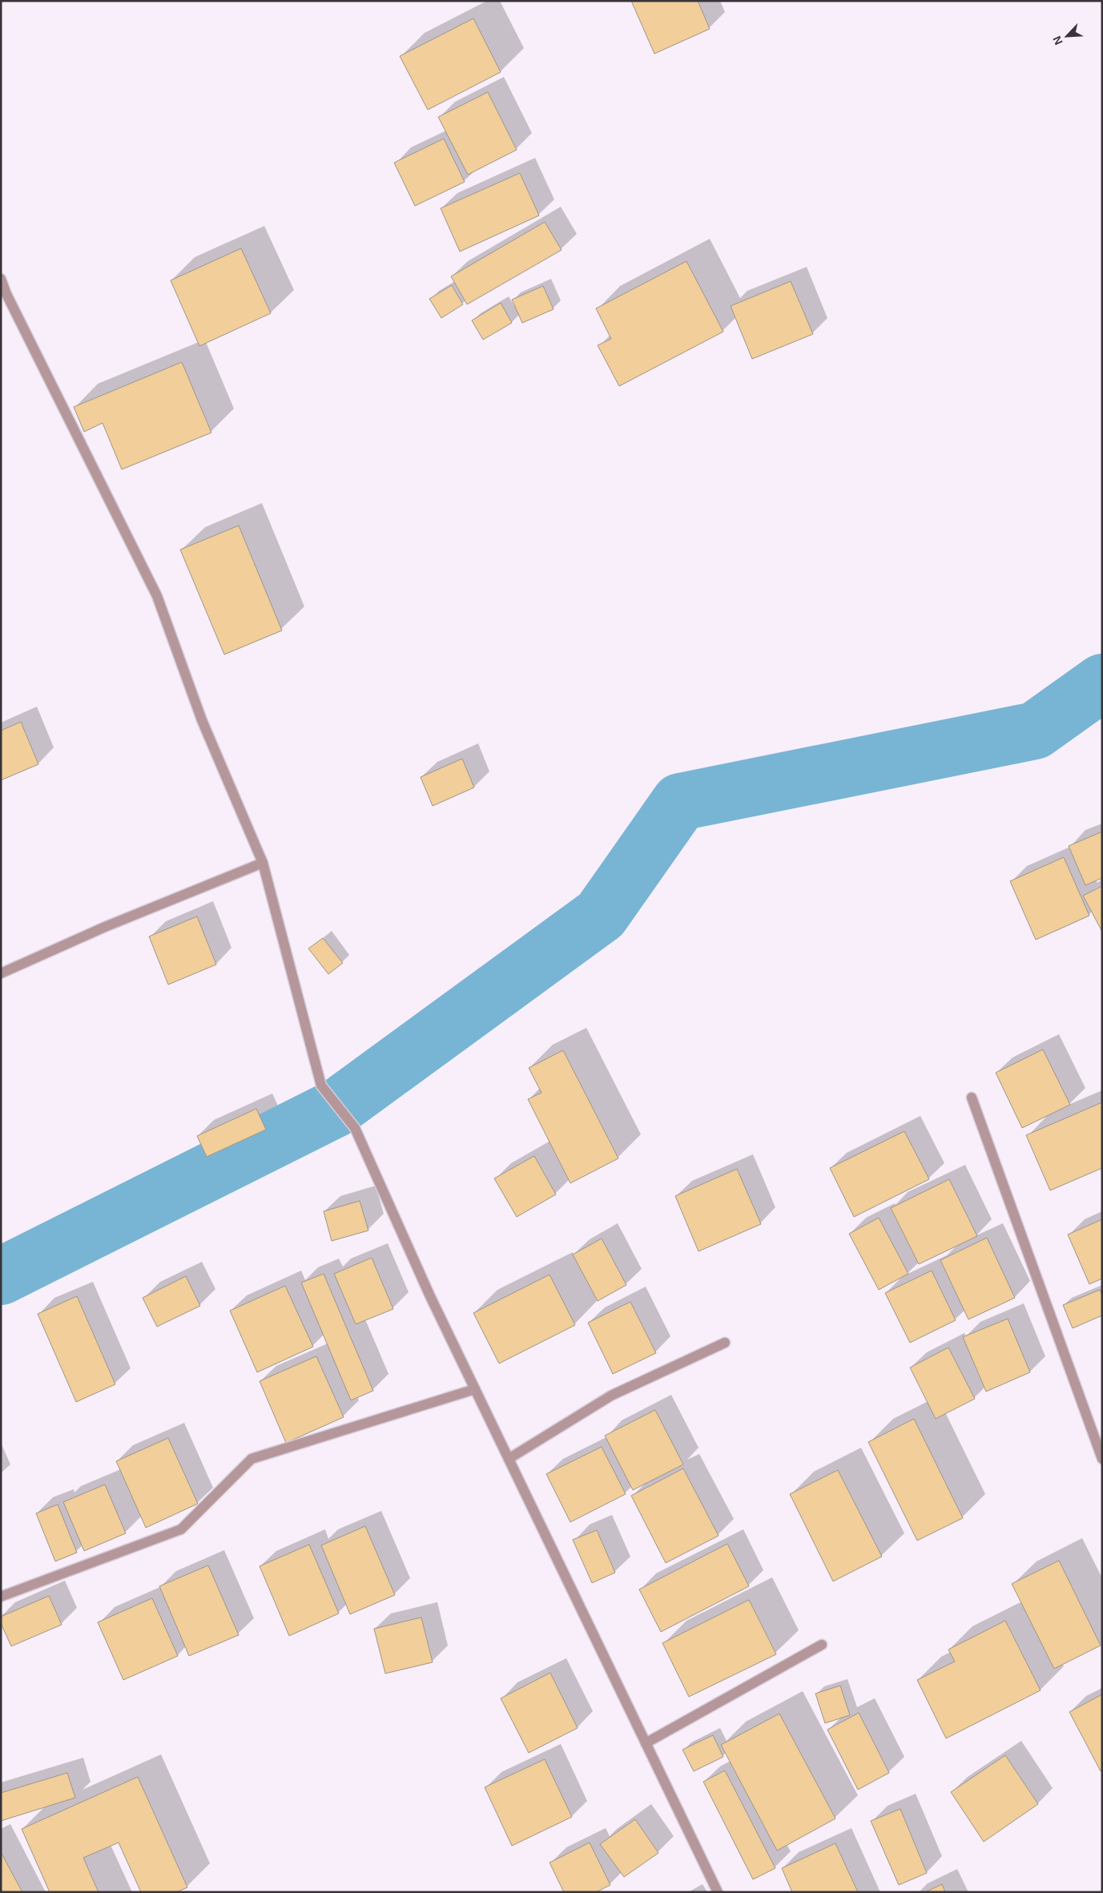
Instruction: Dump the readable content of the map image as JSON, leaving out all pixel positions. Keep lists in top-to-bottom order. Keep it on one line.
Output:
{"north":"bottom left"}
